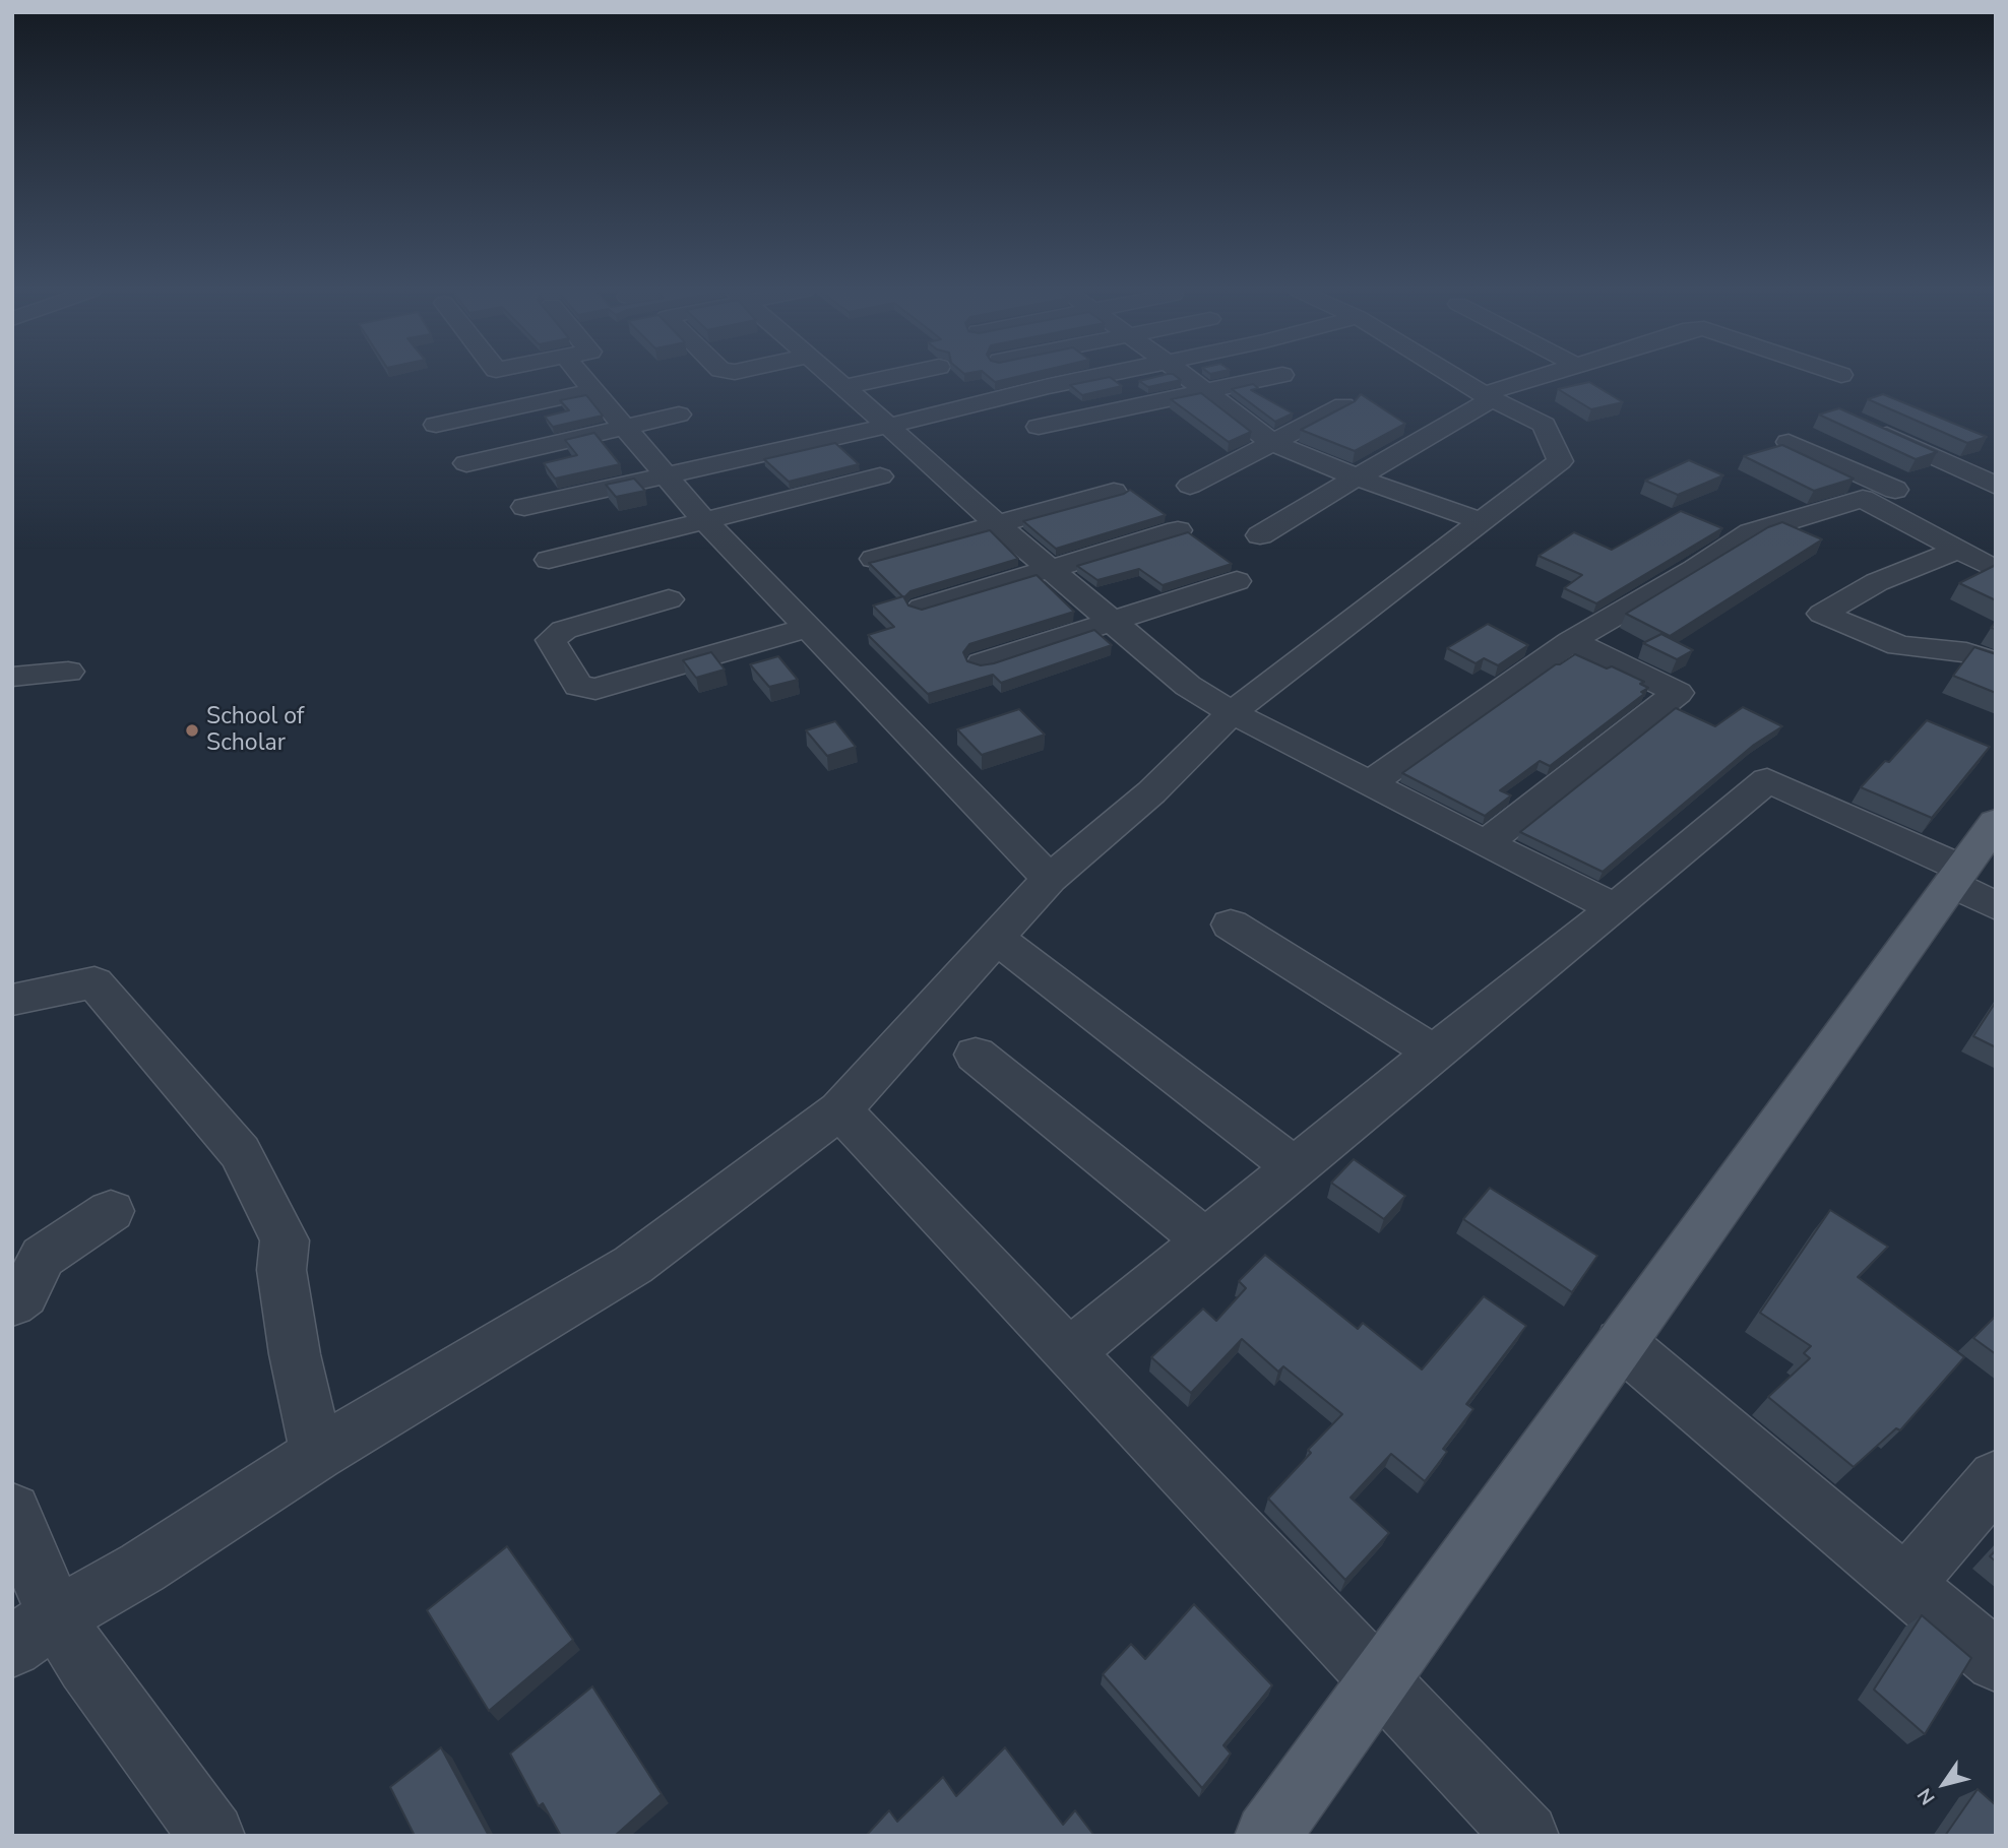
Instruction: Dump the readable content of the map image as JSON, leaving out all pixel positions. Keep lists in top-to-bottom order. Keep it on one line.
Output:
{"places":["School of Scholar"],"north":"bottom left"}
